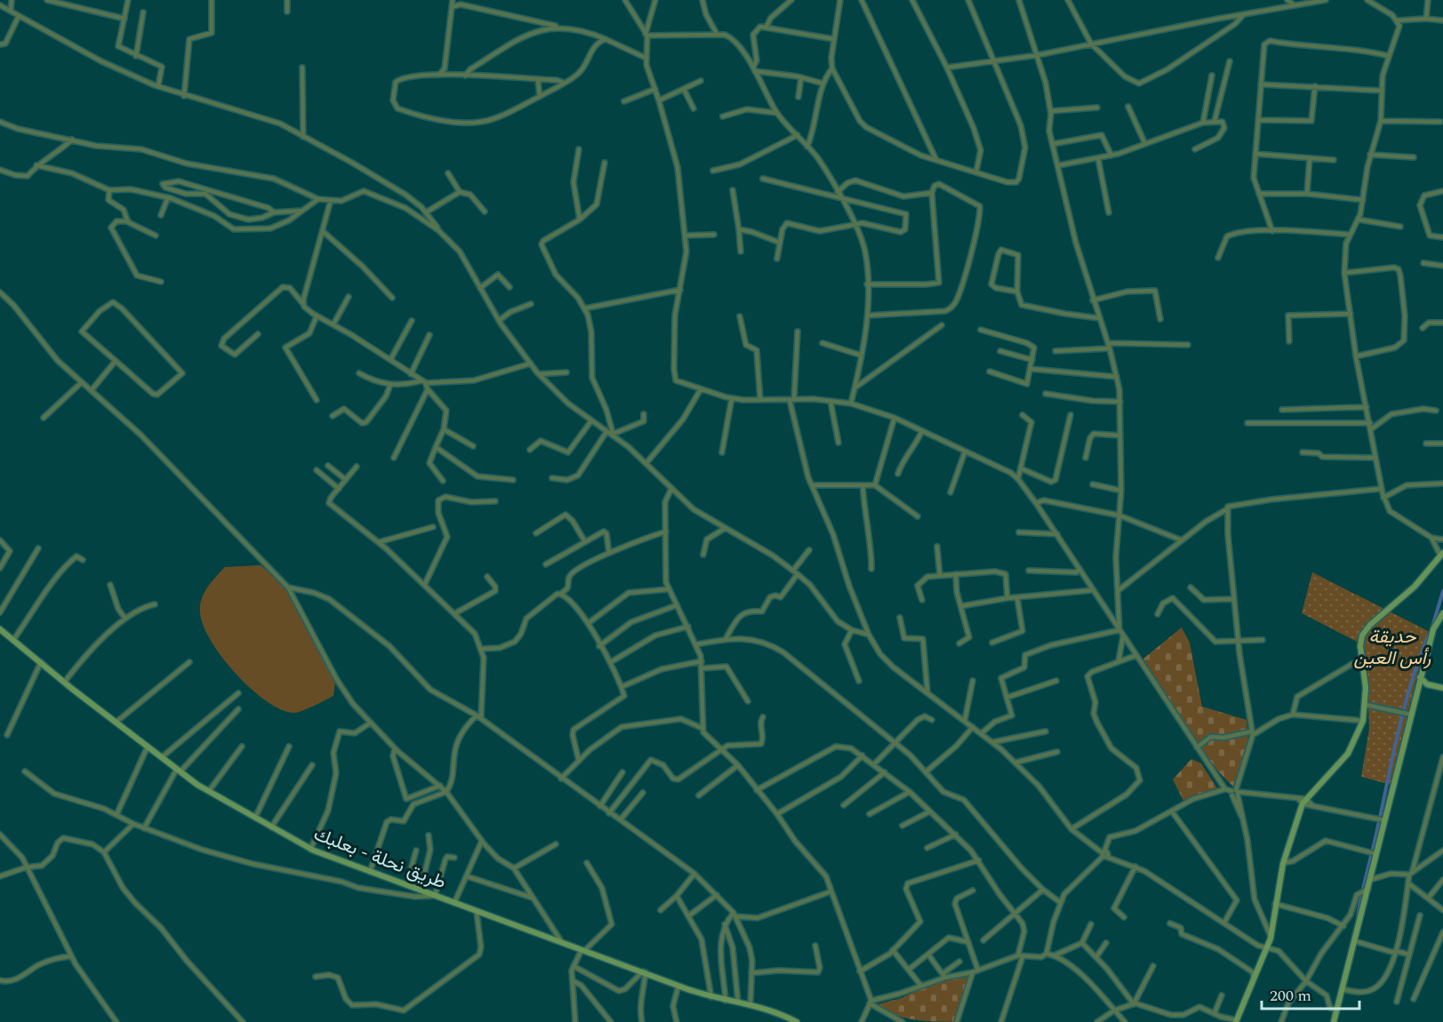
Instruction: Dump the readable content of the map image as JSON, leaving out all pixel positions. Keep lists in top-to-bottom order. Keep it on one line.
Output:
{"streets":{"street":["طريق نحلة - بعلبك"]},"parks":["حديقة رأس العين"],"scale_bar":"200 m"}
